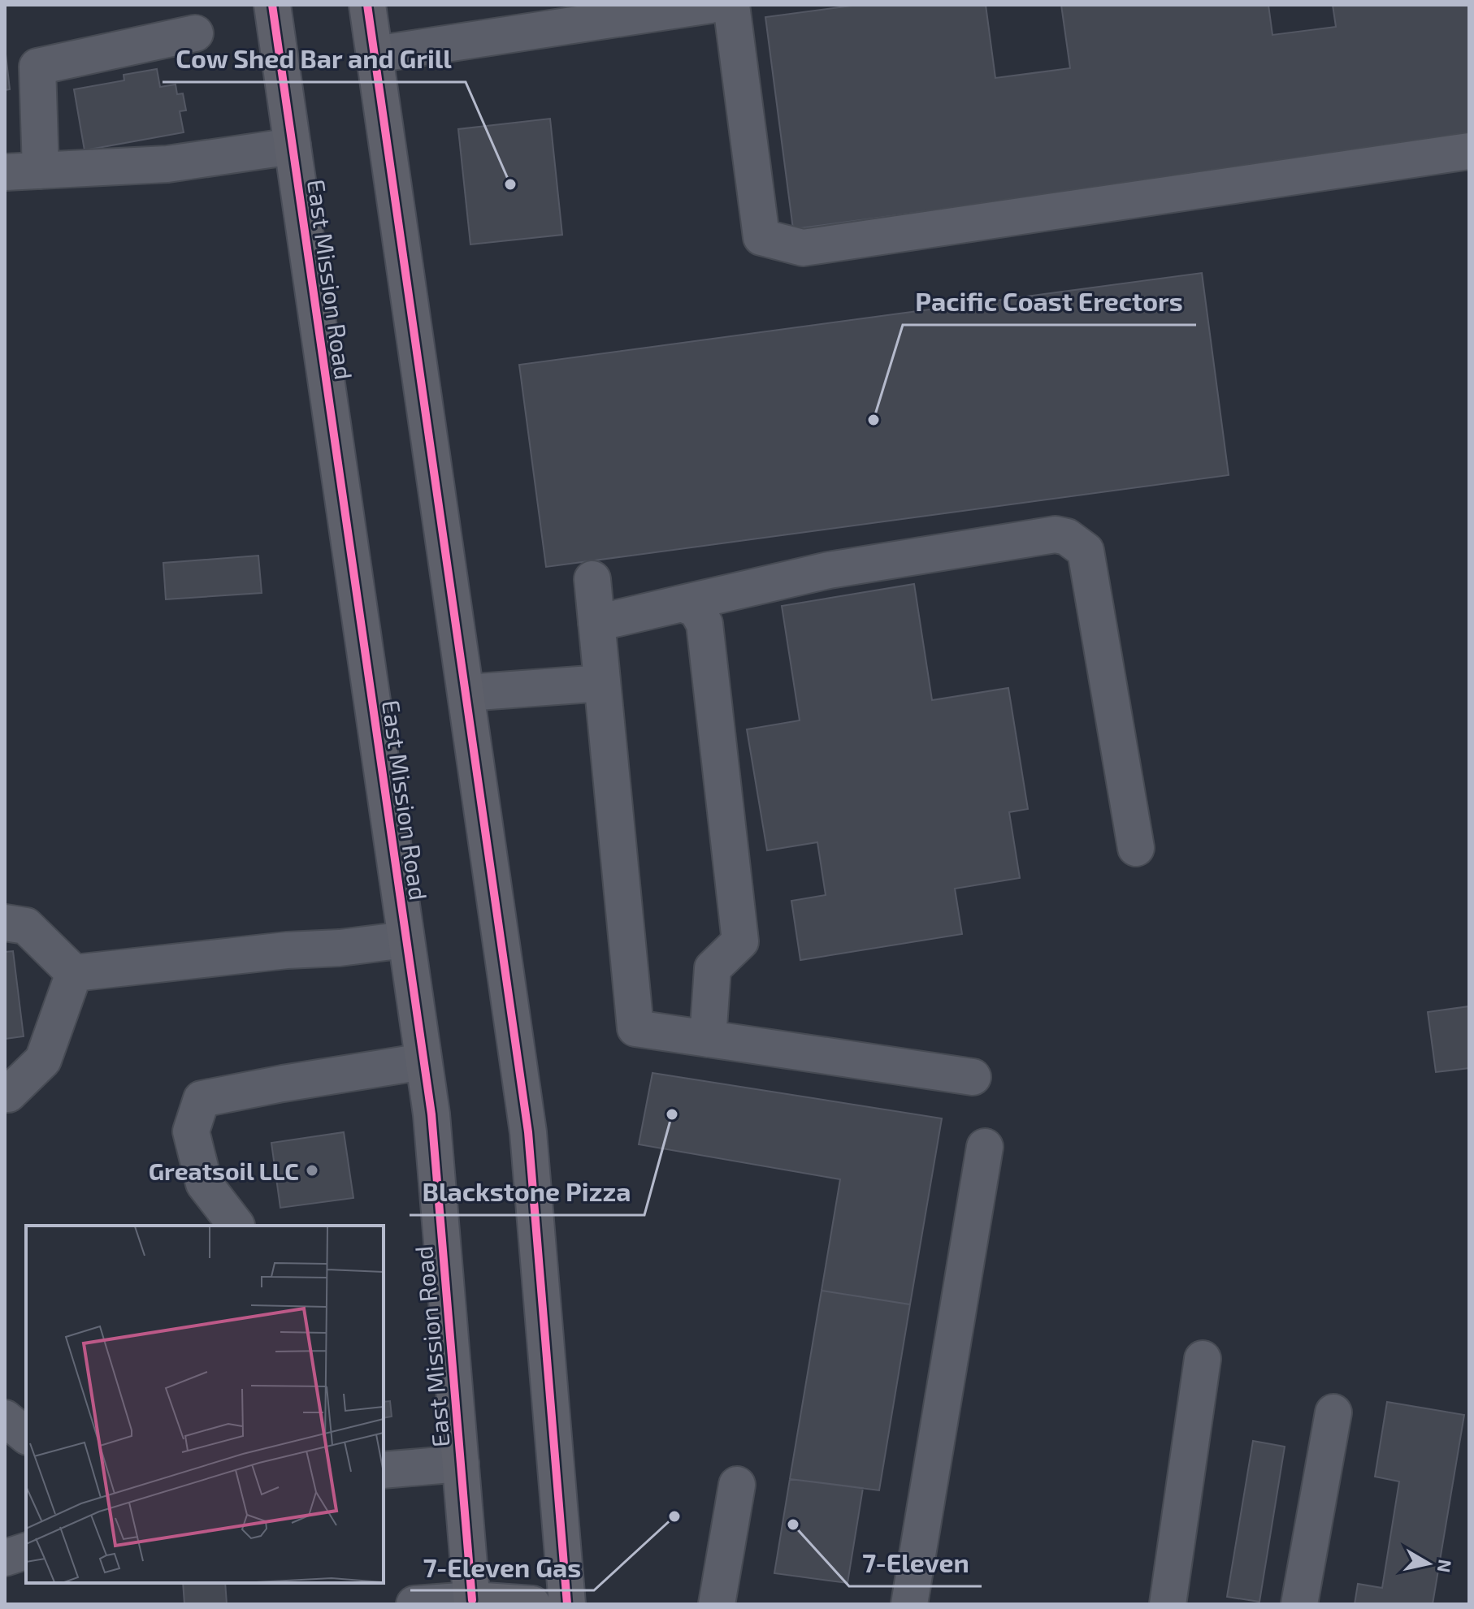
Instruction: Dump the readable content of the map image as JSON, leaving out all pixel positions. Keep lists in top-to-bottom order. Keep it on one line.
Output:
{"streets":{"main road":["East Mission Road"]},"places":["Cow Shed Bar and Grill","Pacific Coast Erectors","Blackstone Pizza","Greatsoil LLC","7-Eleven Gas","7-Eleven"],"north":"right"}
